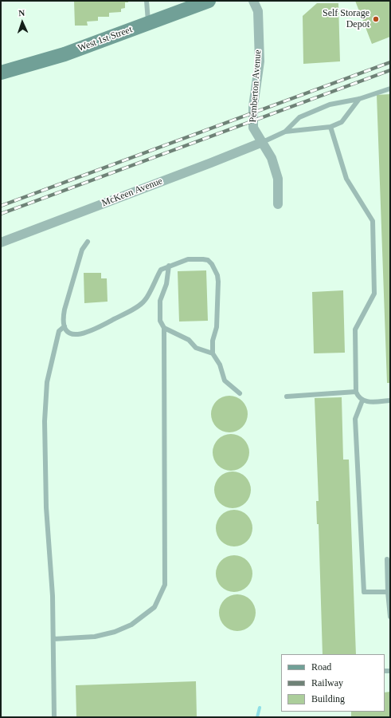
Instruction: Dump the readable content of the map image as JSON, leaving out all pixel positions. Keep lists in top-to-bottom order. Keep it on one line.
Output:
{"streets":{"street":["West 1st Street","Pemberton Avenue","McKeen Avenue"]},"crossings":[["Pemberton Avenue","McKeen Avenue"]],"places":["Self Storage Depot"],"legend":["Road","Railway","Building"],"north":"top"}
